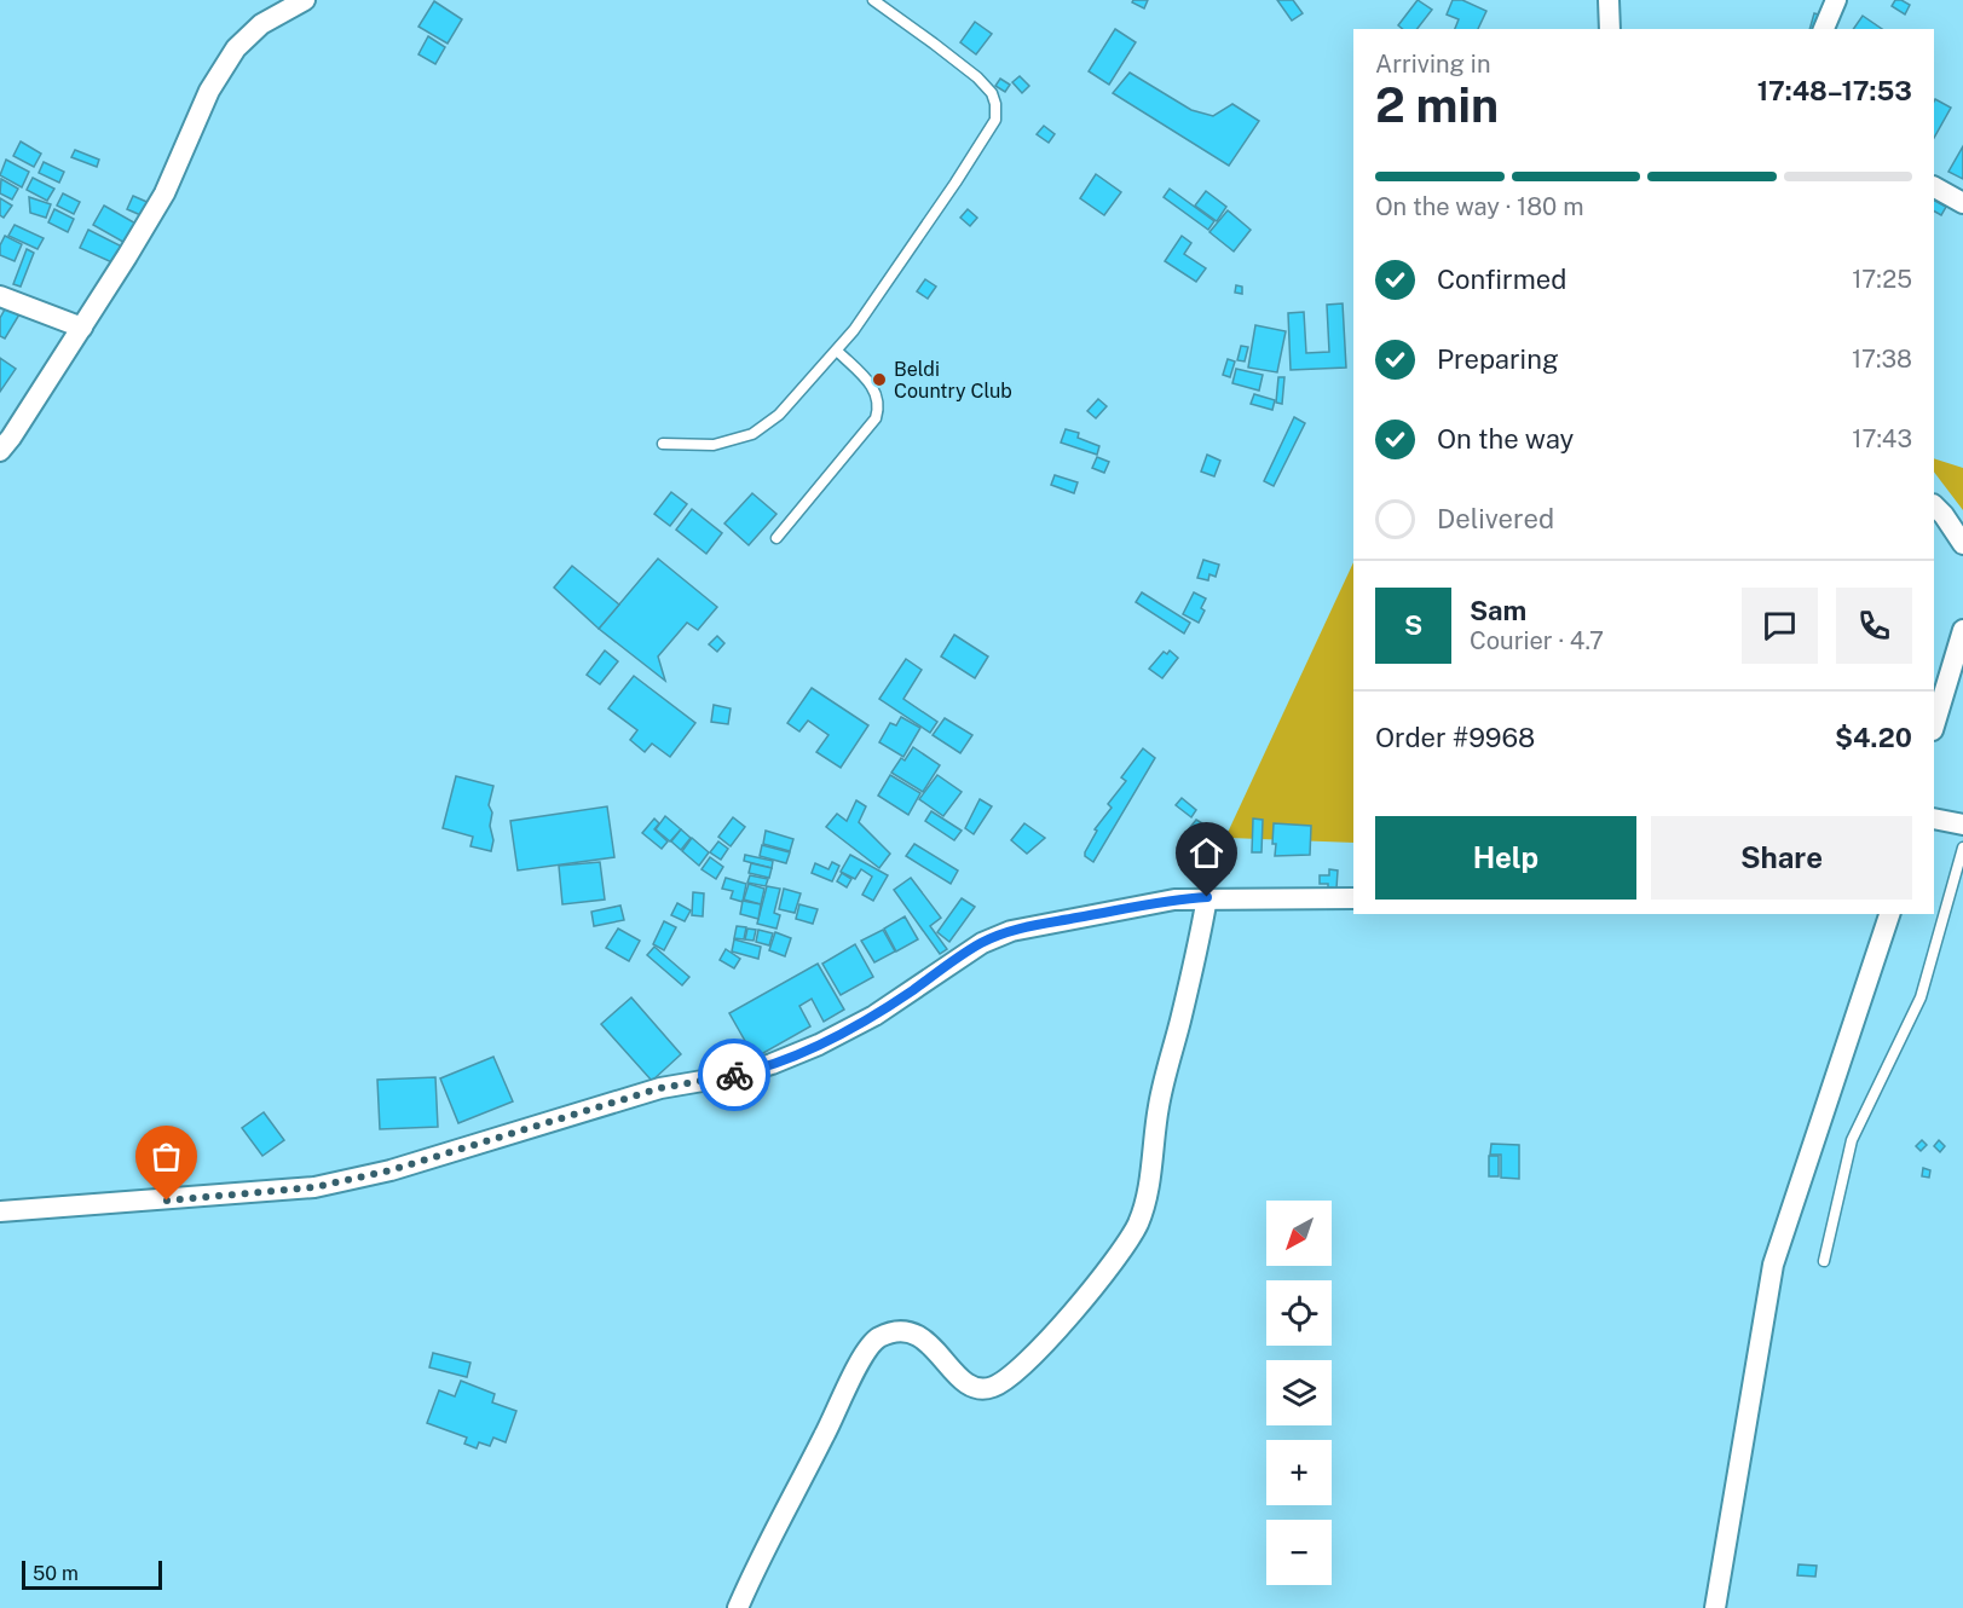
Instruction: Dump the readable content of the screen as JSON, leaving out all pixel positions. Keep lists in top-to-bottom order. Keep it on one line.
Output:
{"places":["Beldi Country Club"],"scale_bar":"50 m","north":"bottom left","page":{"heading":["2 min","Arriving in","17:48–17:53"],"panel":["Sam","Courier · 4.7","Order #9968","$4.20"],"bar":"On the way · 180 m","list":[["Confirmed","17:25"],["Preparing","17:38"],["On the way","17:43"],"Delivered"],"round":"S","buttons":["Help","Share"],"map_buttons":["+","−"],"scale":"50 m"}}
